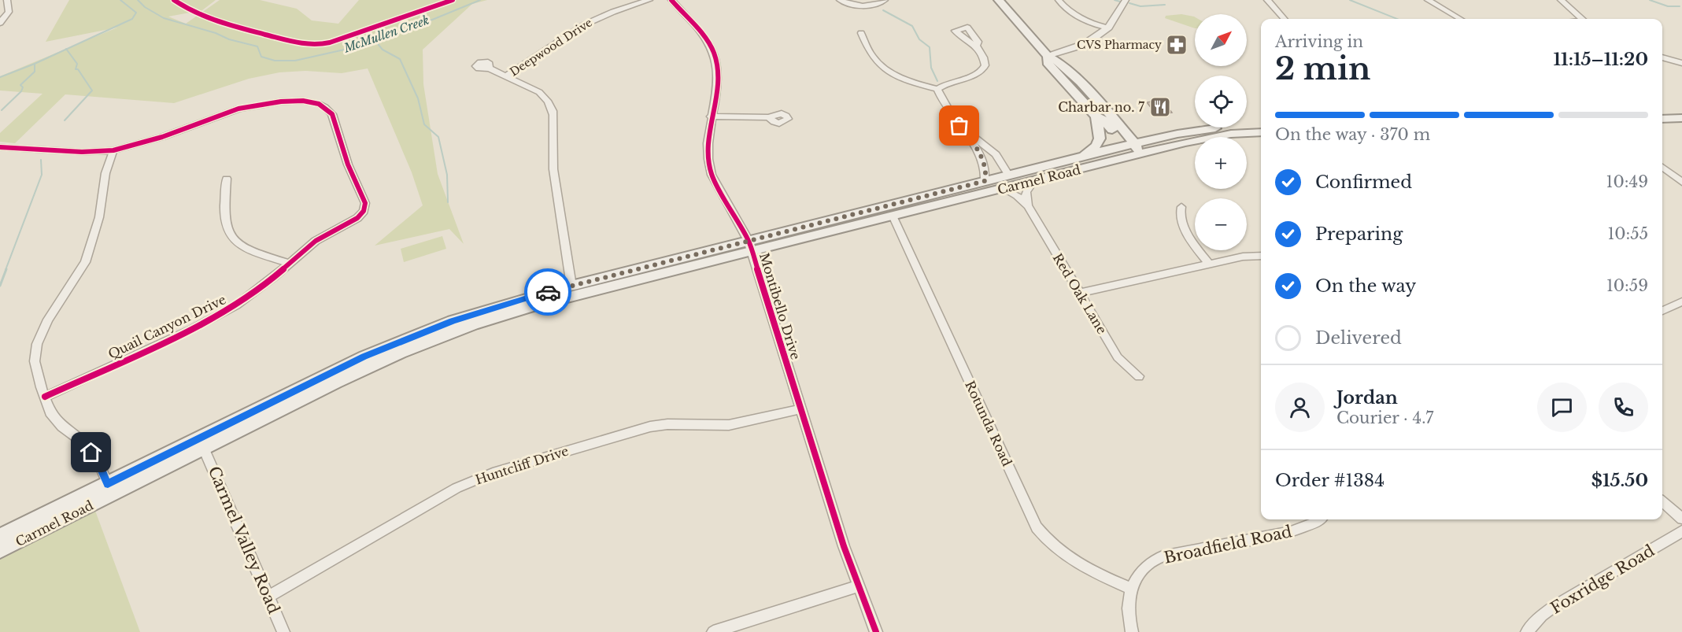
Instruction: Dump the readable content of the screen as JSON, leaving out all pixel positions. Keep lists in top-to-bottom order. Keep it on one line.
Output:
{"streets":{"main road":["Carmel Road"],"street":["Deepwood Drive","Red Oak Lane","Montibello Drive","Quail Canyon Drive","Rotunda Road","Huntcliff Drive","Carmel Valley Road","Broadfield Road","Foxridge Road"]},"crossings":[["Carmel Road","Red Oak Lane"],["Carmel Road","Montibello Drive"],["Carmel Road","Rotunda Road"],["Carmel Road","Carmel Valley Road"],["Montibello Drive","Huntcliff Drive"],["Rotunda Road","Broadfield Road"],["Huntcliff Drive","Carmel Valley Road"]],"water":["McMullen Creek"],"places":{"pharmacy":["CVS Pharmacy"],"restaurant":["Charbar no. 7"]},"north":"top right","page":{"map_buttons":["+","−"],"heading":["2 min","Arriving in","11:15–11:20"],"panel":["Jordan","Courier · 4.7","Order #1384","$15.50"],"bar":"On the way · 370 m","list":[["Confirmed","10:49"],["Preparing","10:55"],["On the way","10:59"],"Delivered"]}}
